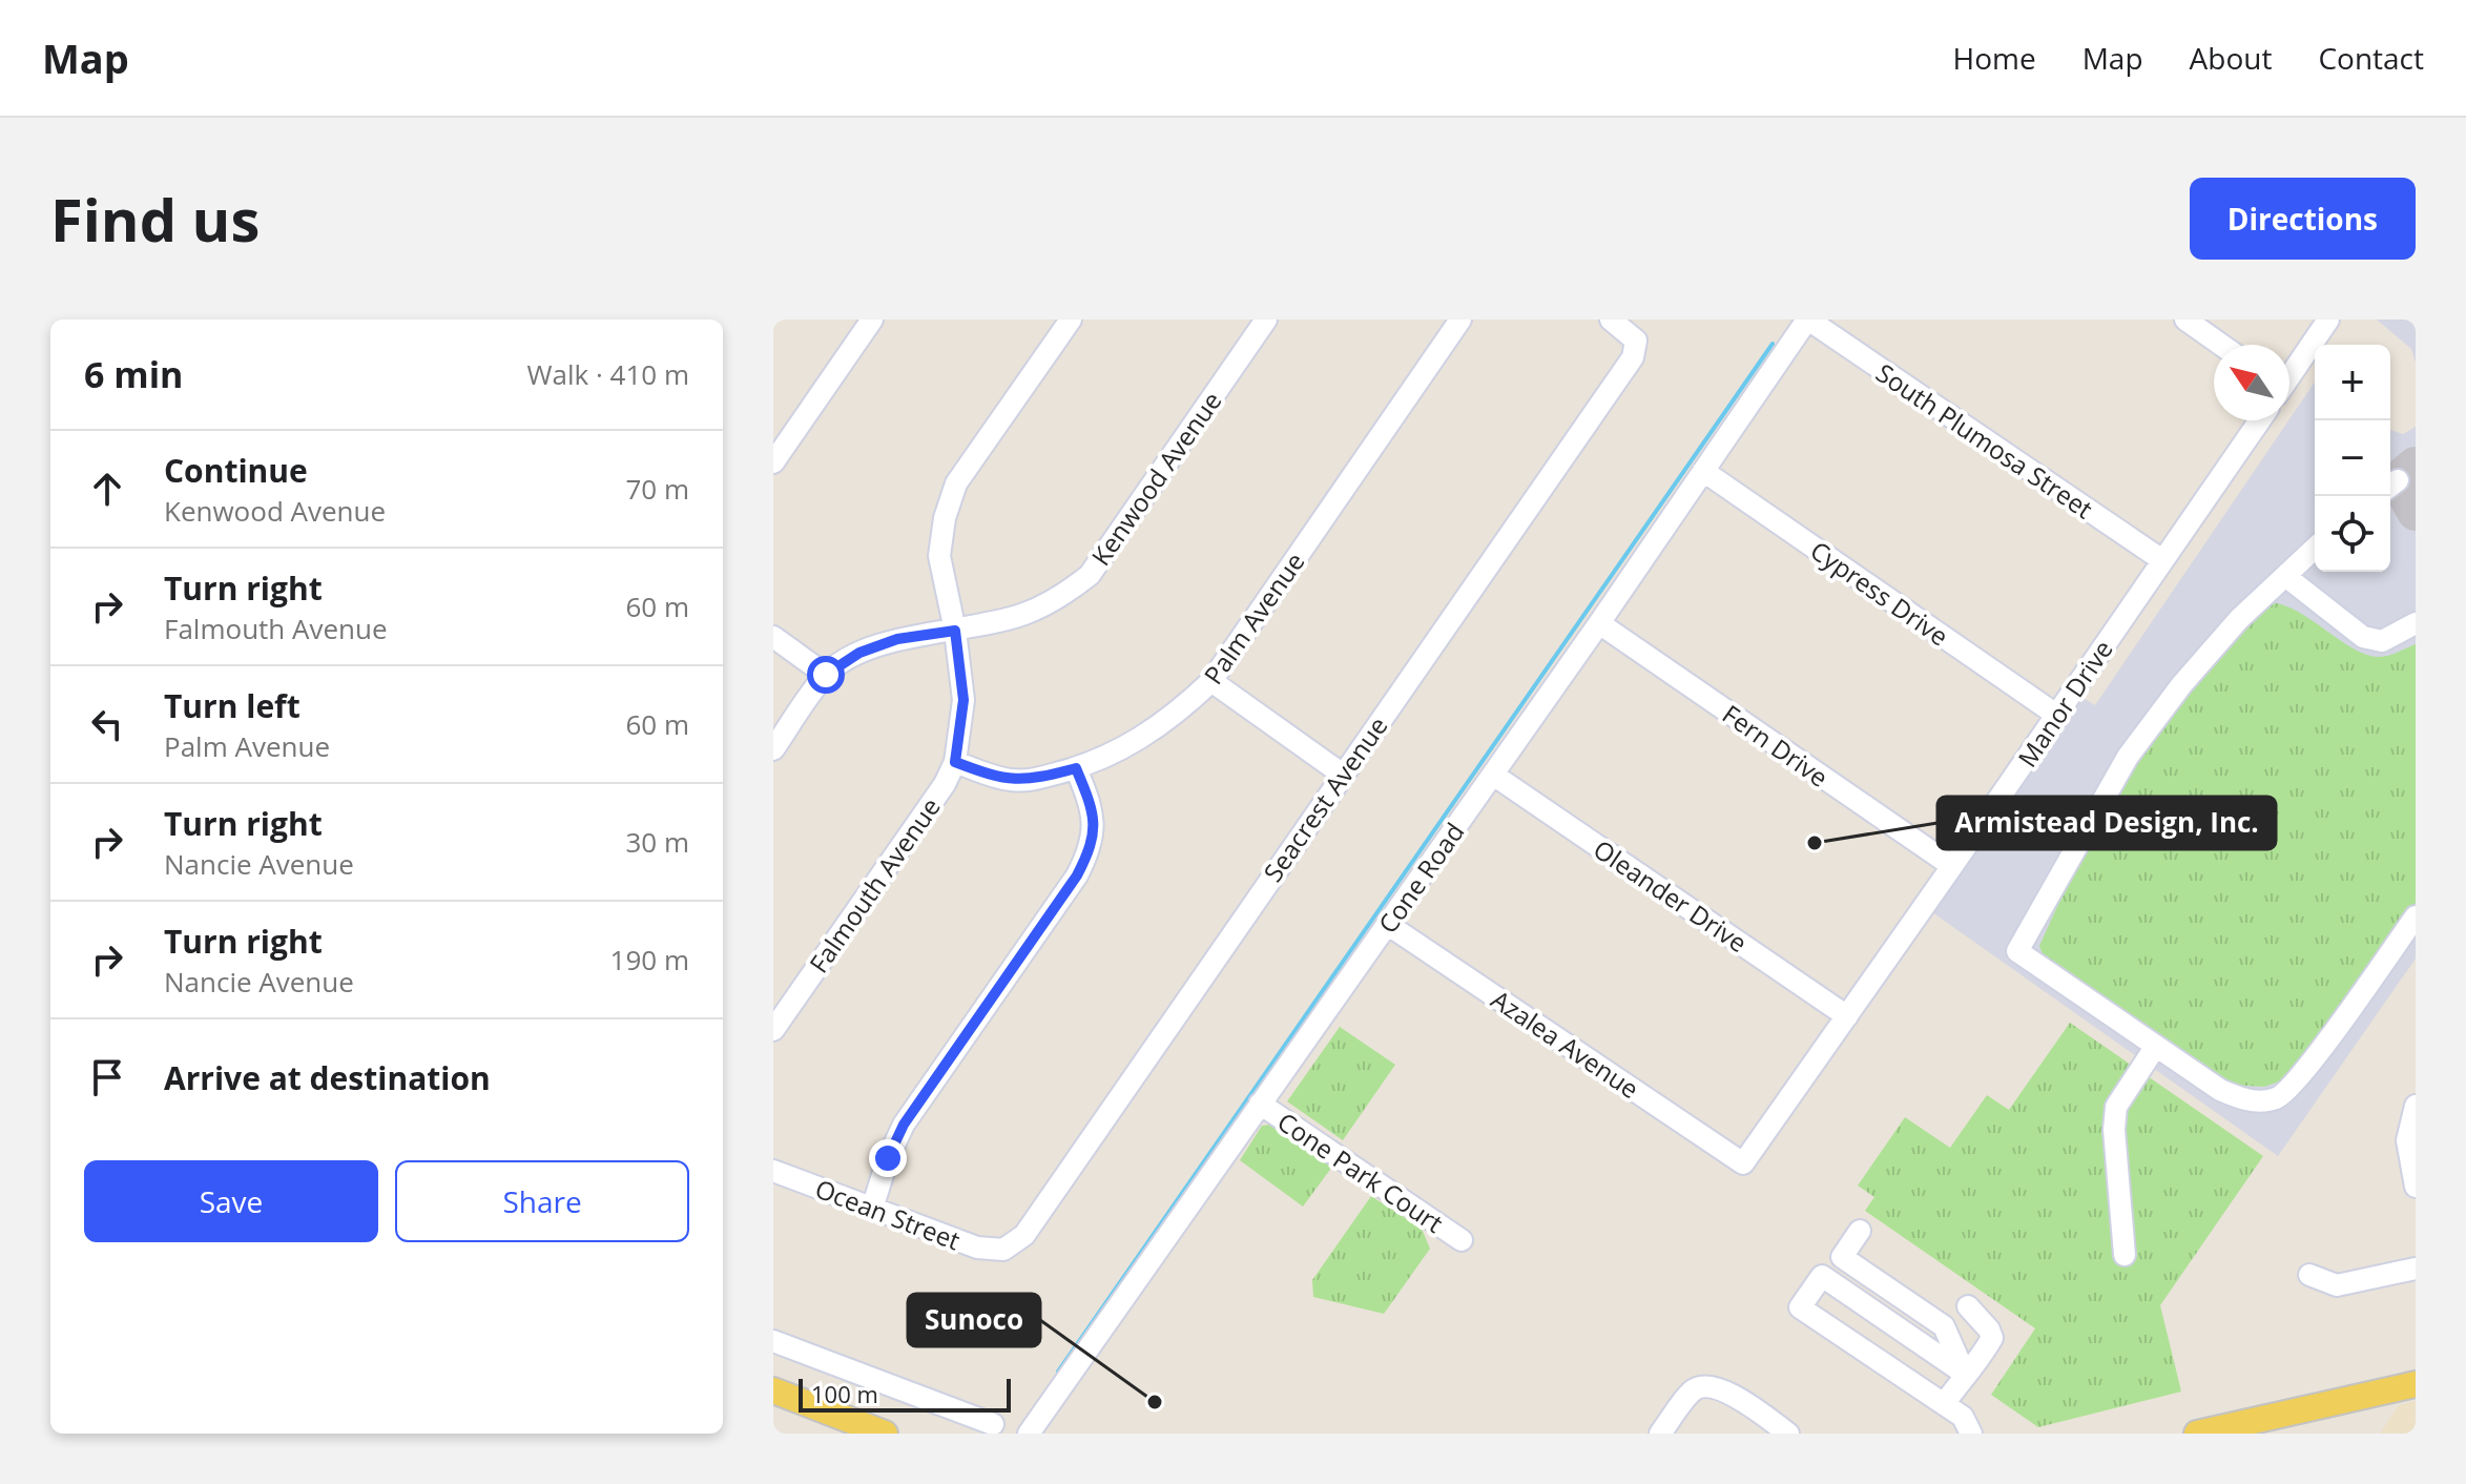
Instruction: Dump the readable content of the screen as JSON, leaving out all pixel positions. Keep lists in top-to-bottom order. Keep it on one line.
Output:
{"streets":{"street":["South Plumosa Street","Kenwood Avenue","Cypress Drive","Palm Avenue","Manor Drive","Fern Drive","Seacrest Avenue","Cone Road","Falmouth Avenue","Oleander Drive","Azalea Avenue","Cone Park Court","Ocean Street"]},"crossings":[["South Plumosa Street","Manor Drive"],["South Plumosa Street","Cone Road"],["Kenwood Avenue","Falmouth Avenue"],["Cypress Drive","Manor Drive"],["Cypress Drive","Cone Road"],["Palm Avenue","Falmouth Avenue"],["Manor Drive","Fern Drive"],["Manor Drive","Oleander Drive"],["Manor Drive","Azalea Avenue"],["Fern Drive","Cone Road"],["Seacrest Avenue","Ocean Street"],["Cone Road","Oleander Drive"],["Cone Road","Azalea Avenue"],["Cone Road","Cone Park Court"]],"places":["Armistead Design, Inc.","Sunoco"],"scale_bar":"100 m","north":"top left","page":{"header":"Map","nav":["Home","Map","About","Contact"],"buttons":["Directions",["Save","Share"]],"title":"Find us","heading":["6 min","Walk · 410 m"],"map_buttons":["+","−"],"list":[["Continue","Kenwood Avenue","70 m"],["Turn right","Falmouth Avenue","60 m"],["Turn left","Palm Avenue","60 m"],["Turn right","Nancie Avenue","30 m"],["Turn right","Nancie Avenue","190 m"],"Arrive at destination"],"scale":"100 m"}}
